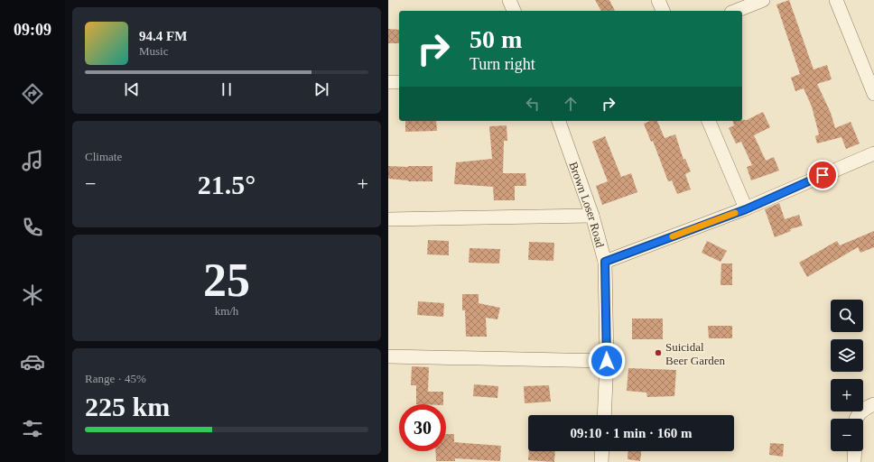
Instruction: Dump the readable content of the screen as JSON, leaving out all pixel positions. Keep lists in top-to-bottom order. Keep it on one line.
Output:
{"streets":{"street":["Brown Loser Road"]},"places":["Suicidal Beer Garden"],"page":{"tabs":"09:09","turn":["50 m","Turn right"],"song":["94.4 FM","Music"],"tile":["Climate",["25","km/h"],["Range · 45%","225 km"]],"heat":["−","21.5°","+"],"map_buttons":["+","−"],"limit":"30","trip":"09:10 · 1 min · 160 m"}}
